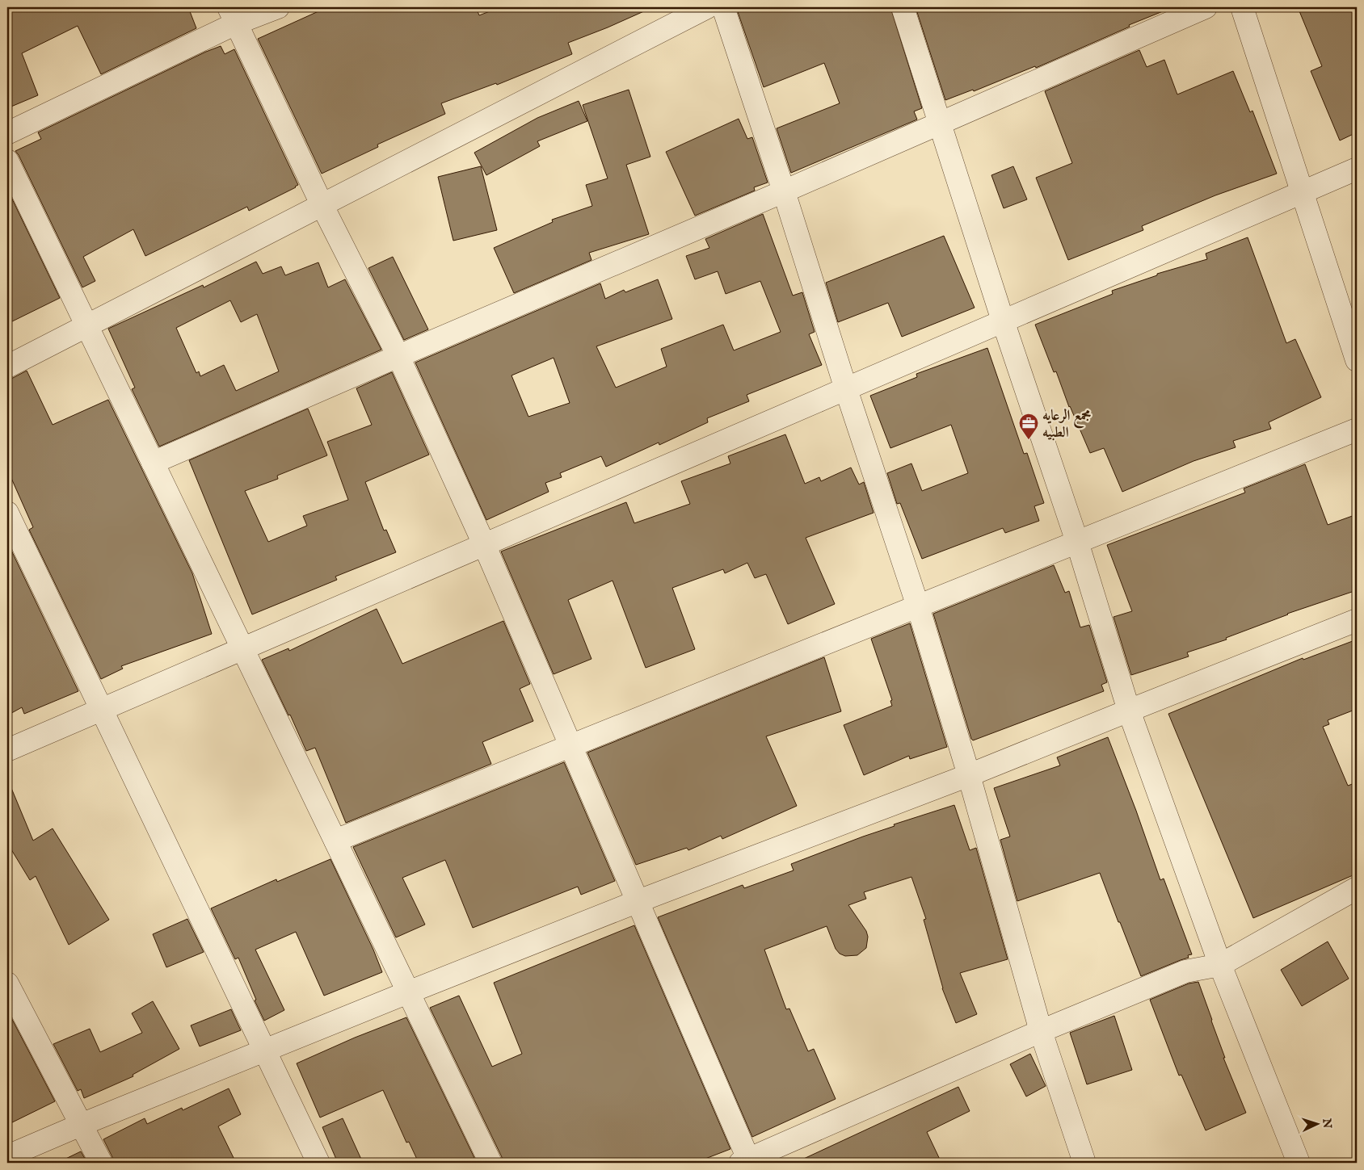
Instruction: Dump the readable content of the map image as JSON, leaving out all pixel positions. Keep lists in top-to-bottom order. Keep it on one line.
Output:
{"places":{"office":["مجمع الرعايه الطبيه"]},"north":"right"}
